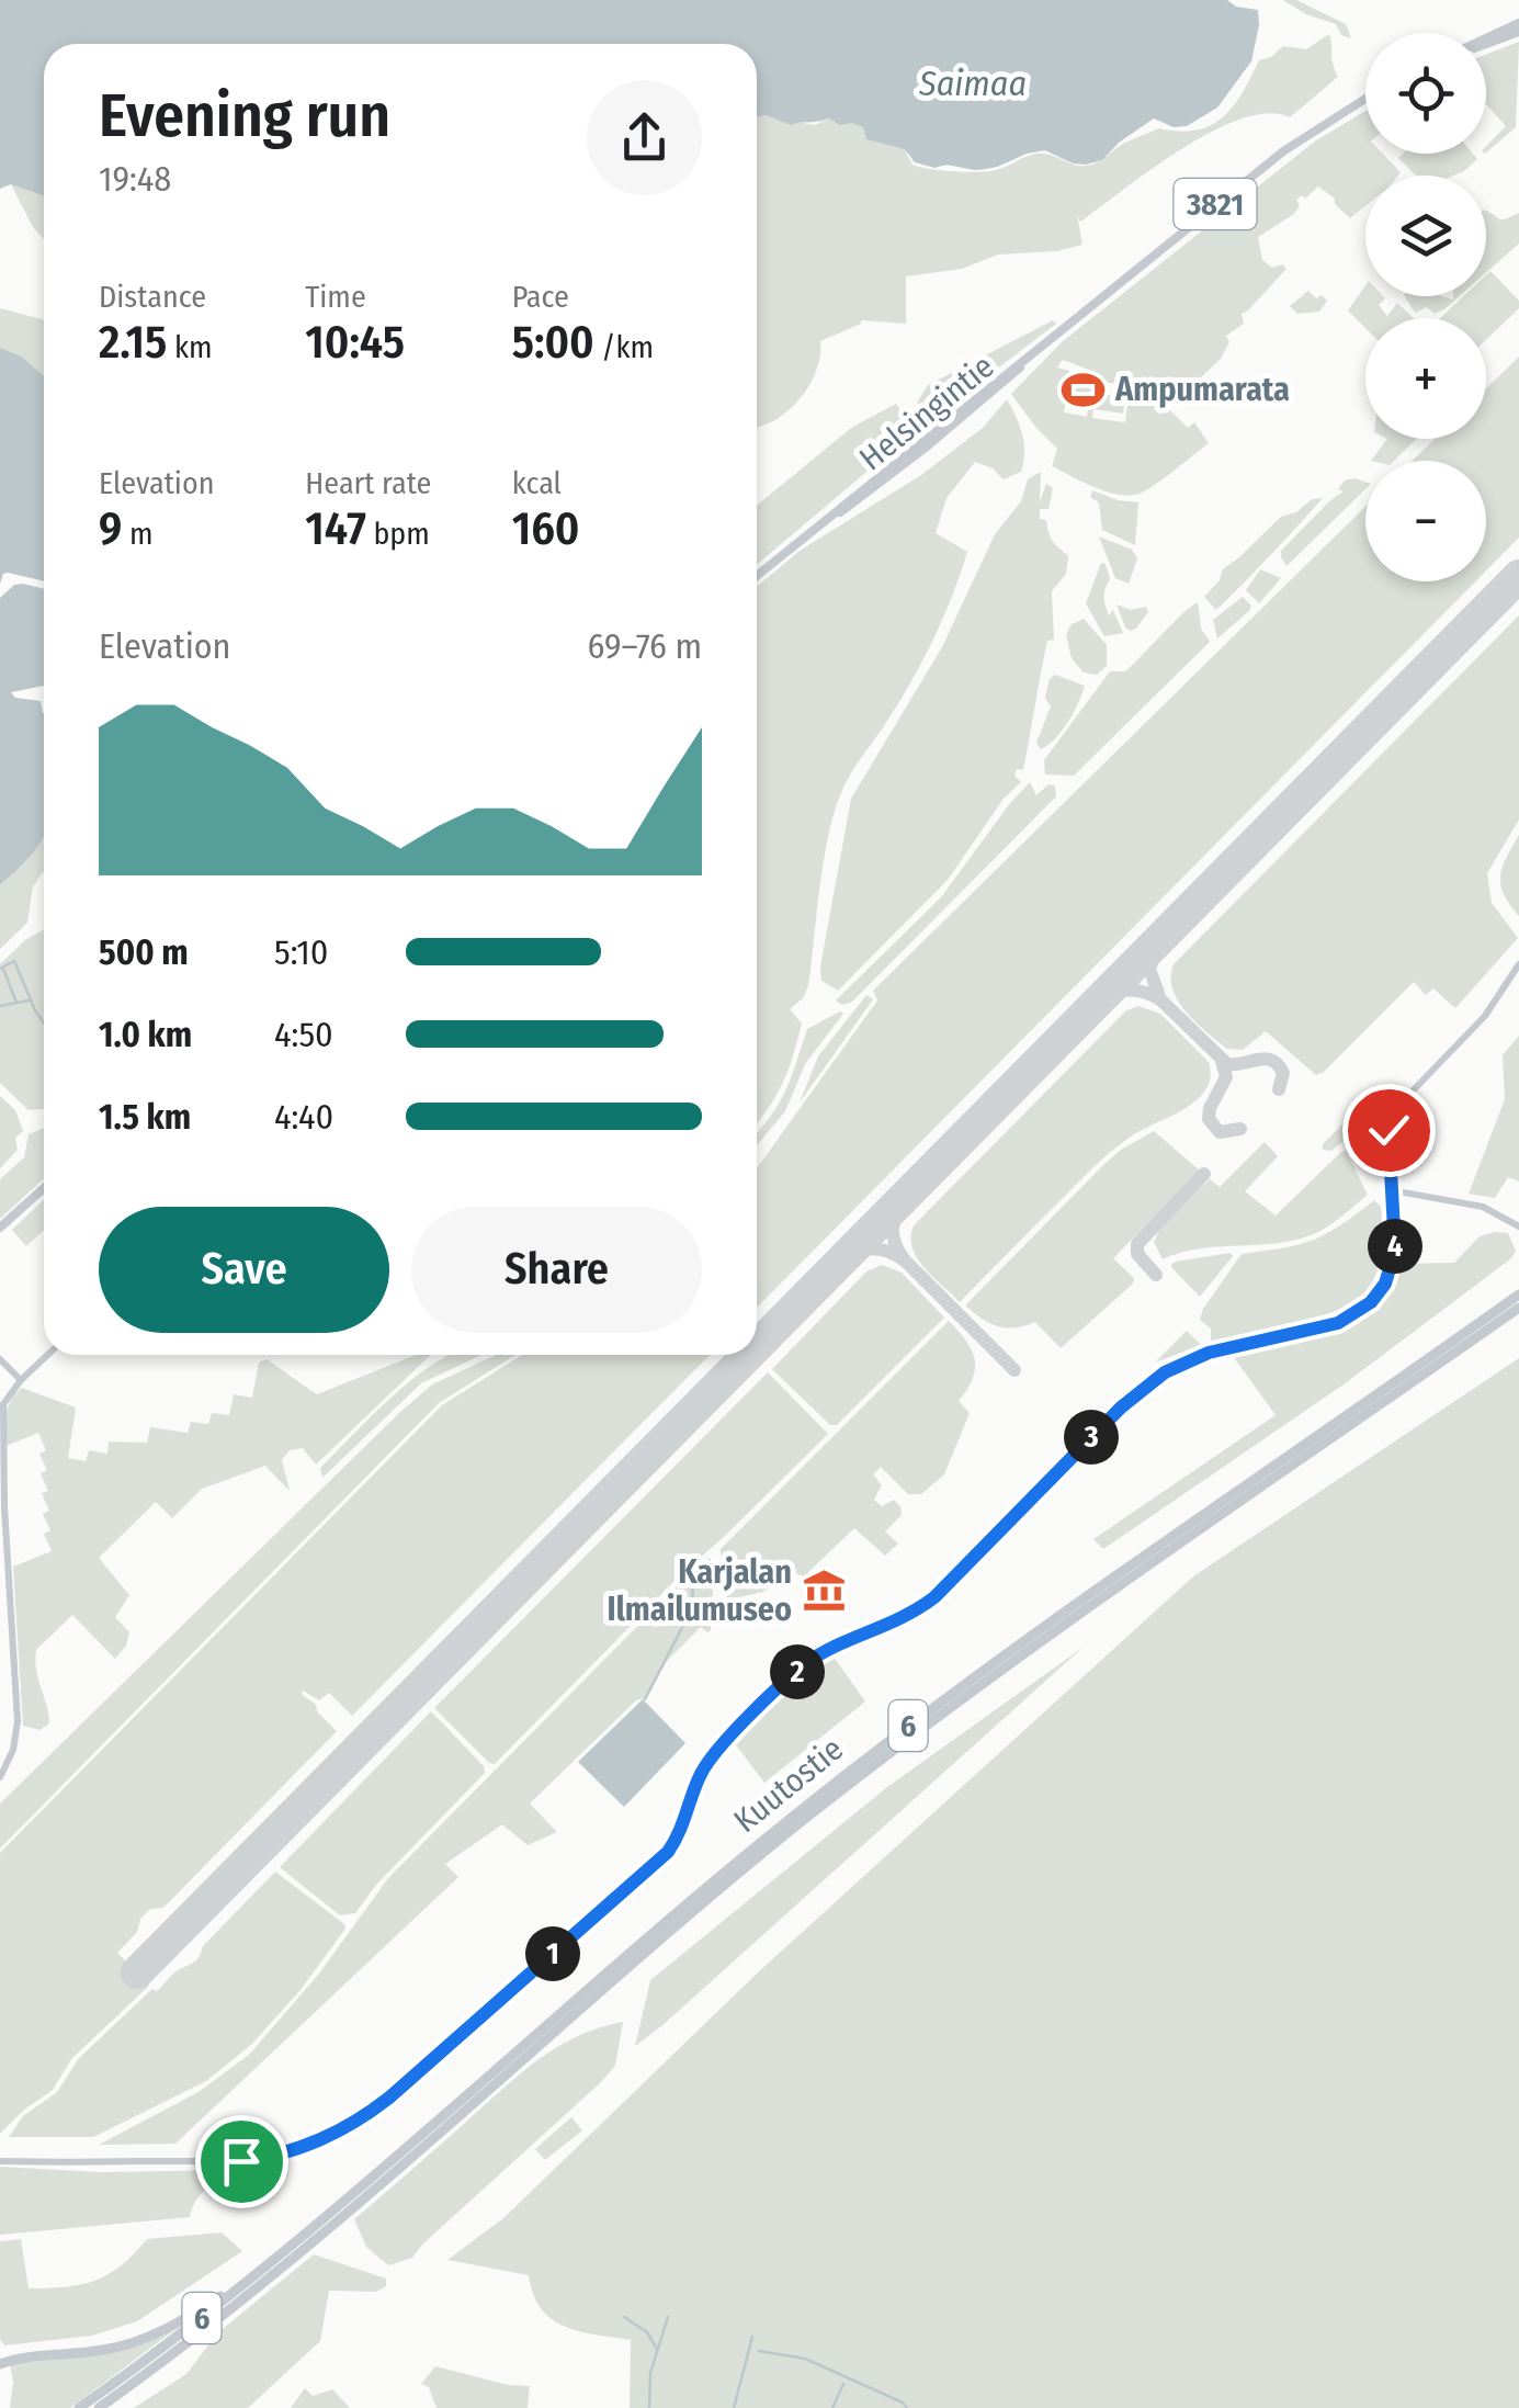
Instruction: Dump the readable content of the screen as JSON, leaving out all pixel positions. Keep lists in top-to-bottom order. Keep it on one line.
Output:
{"streets":{"highway":["6","Kuutostie"],"main road":["3821","Helsingintie"]},"water":["Saimaa"],"places":{"sports":["Ampumarata"],"museum":["Karjalan Ilmailumuseo"]},"page":{"map_buttons":["+","−"],"heading":["Evening run","19:48"],"stats":[["Distance","2.15 km"],["Time","10:45"],["Pace","5:00 /km"],["Elevation","9 m"],["Heart rate","147 bpm"],["kcal","160"]],"chart":["Elevation","69–76 m"],"list":[{"name":"500 m","note":"5:10"},{"name":"1.0 km","note":"4:50"},{"name":"1.5 km","note":"4:40"}],"buttons":["Save","Share"],"pins":["4","3","2","1"]}}
